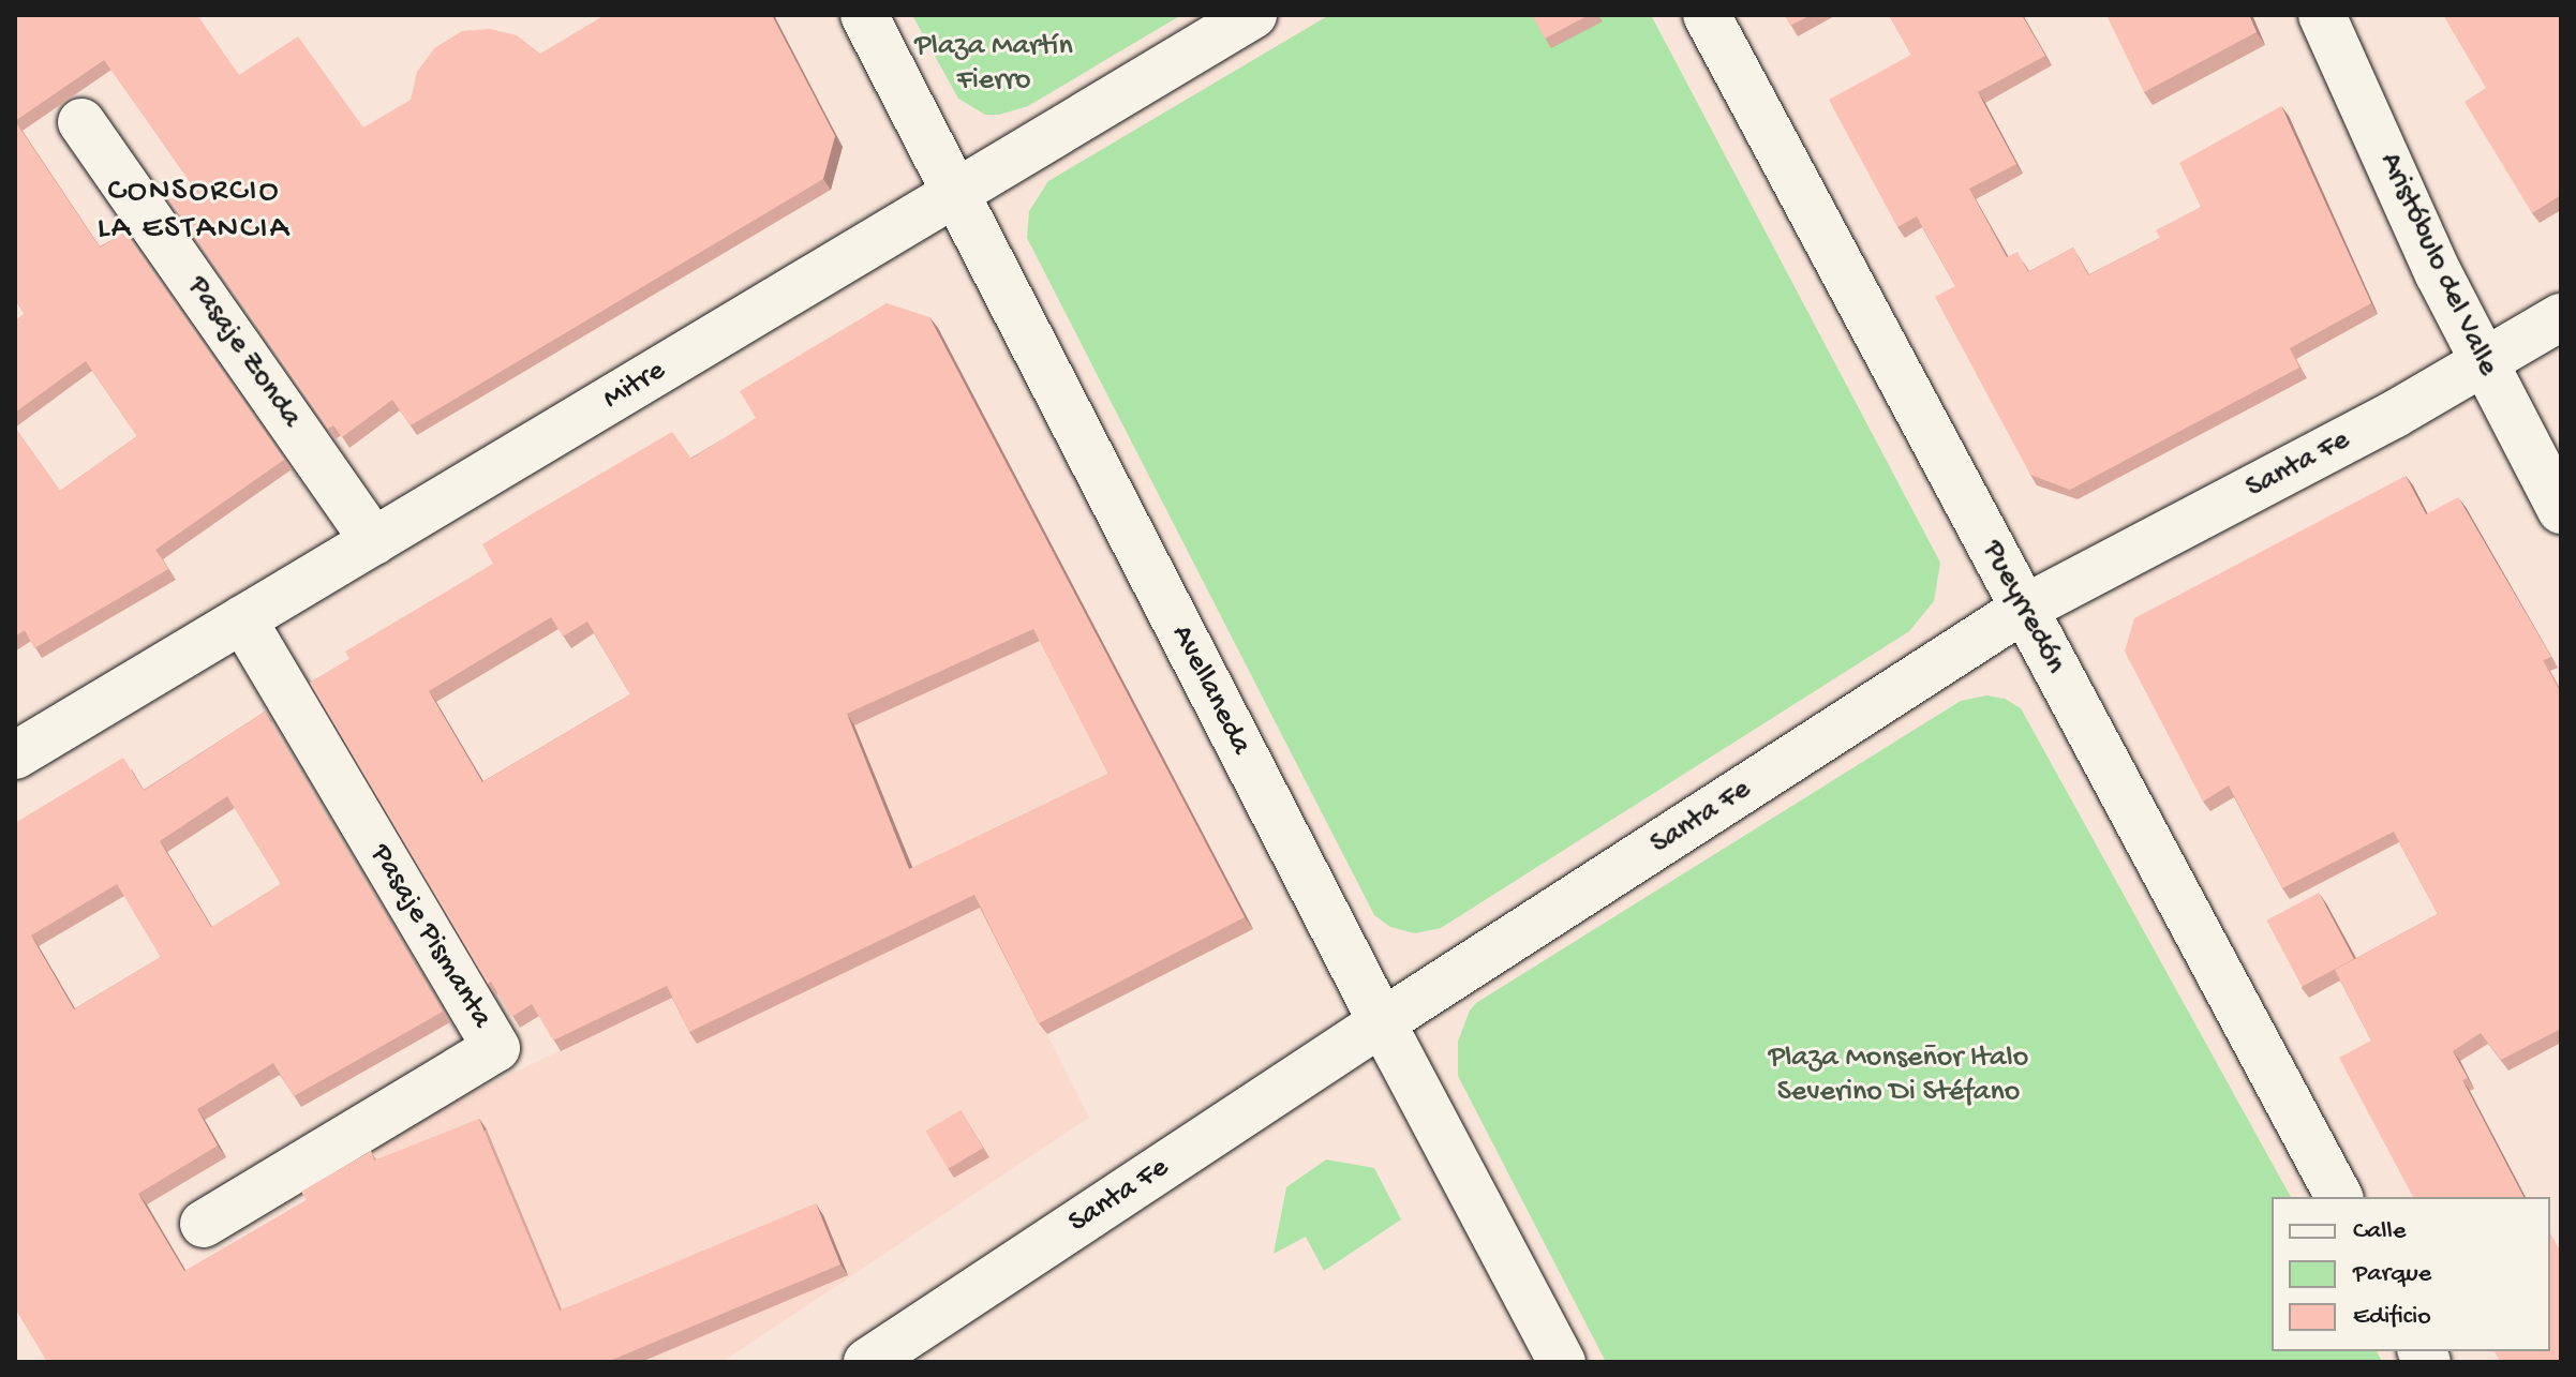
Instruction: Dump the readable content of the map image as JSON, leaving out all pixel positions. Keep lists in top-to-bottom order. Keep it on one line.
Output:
{"streets":{"street":["Aristóbulo del Valle","Pasaje Zonda","Mitre","Santa Fe","Pueyrredón","Avellaneda","Pasaje Pismanta"]},"crossings":[["Aristóbulo del Valle","Santa Fe"],["Pasaje Zonda","Mitre"],["Mitre","Avellaneda"],["Mitre","Pasaje Pismanta"],["Santa Fe","Pueyrredón"],["Santa Fe","Avellaneda"]],"districts":["CONSORCIO LA ESTANCIA"],"parks":["Plaza Martín Fierro","Plaza Monseñor Italo Severino Di Stéfano"],"legend":["Calle","Parque","Edificio"]}
